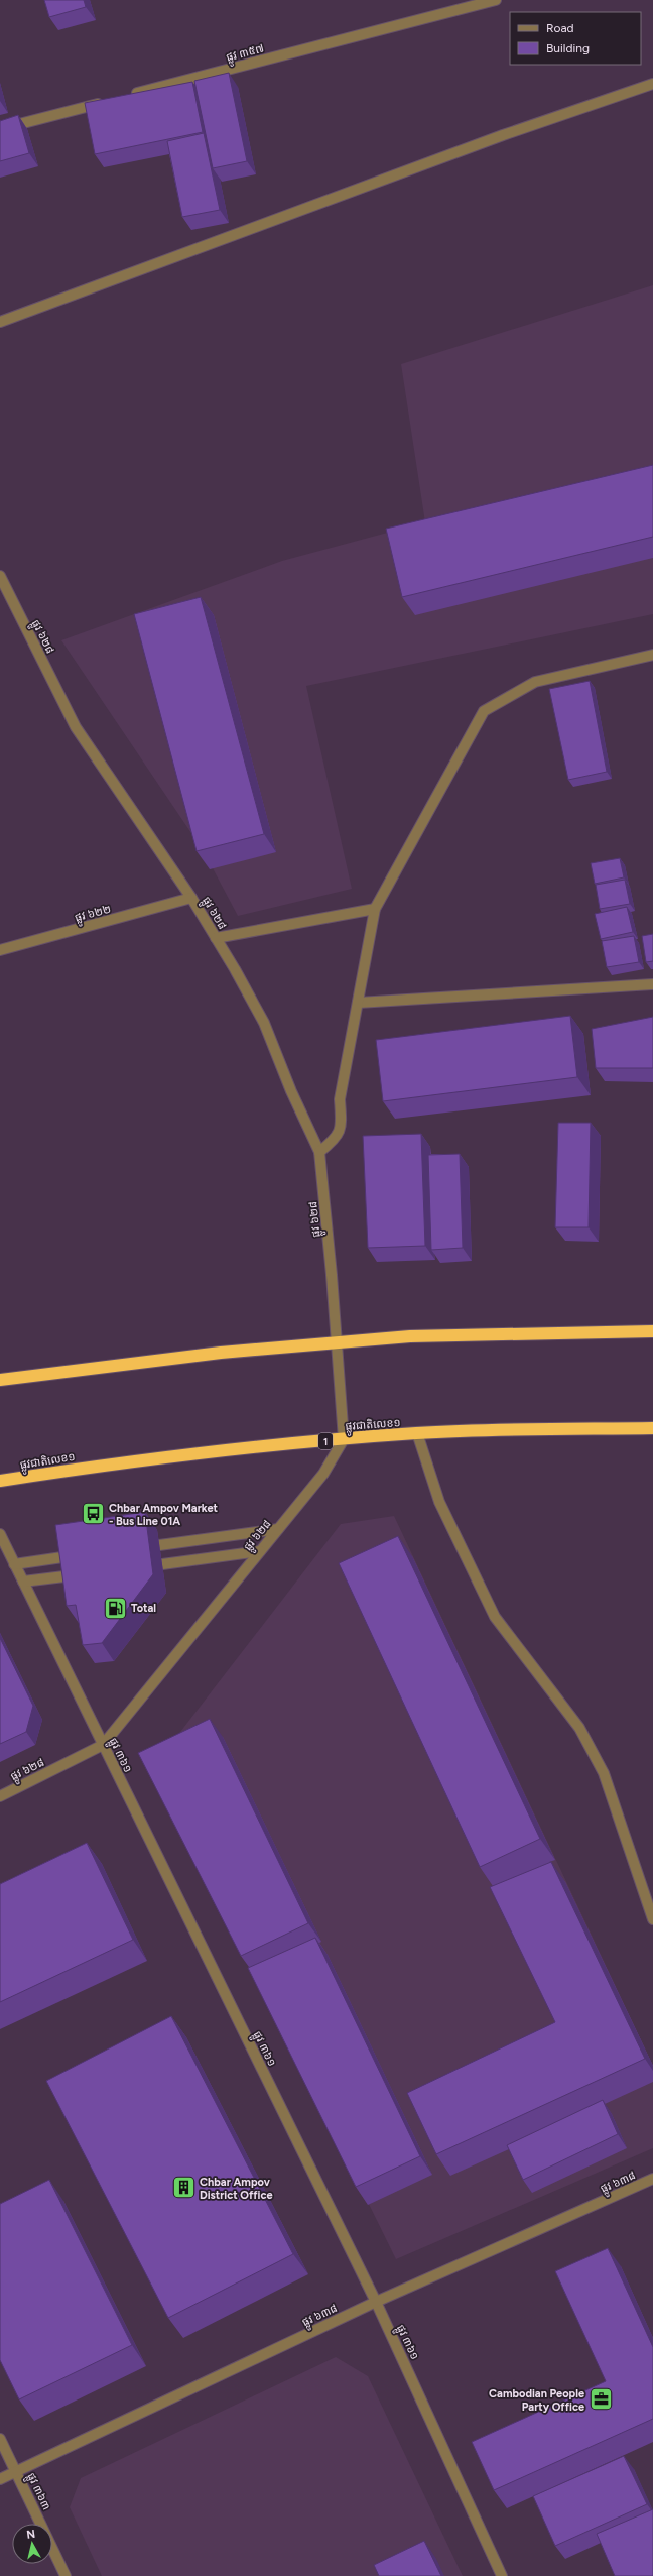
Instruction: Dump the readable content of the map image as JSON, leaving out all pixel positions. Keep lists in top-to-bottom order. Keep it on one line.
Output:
{"streets":{"highway":["ផ្លូវជាតិលេខ១","1"],"street":["ផ្លូវ ៣៥៧","ផ្លូវ ៦២៨","ផ្លូវ ៦២២","ផ្លូវ ៣៦១","ផ្លូវ ៦៣៨","ផ្លូវ ៣៦៣"]},"crossings":[["ផ្លូវ ៦២៨","ផ្លូវ ៦២២"],["ផ្លូវ ៦២៨","ផ្លូវជាតិលេខ១"],["ផ្លូវ ៦២៨","ផ្លូវ ៣៦១"],["ផ្លូវ ៣៦១","ផ្លូវ ៦៣៨"],["ផ្លូវ ៦៣៨","ផ្លូវ ៣៦៣"]],"places":{"bus stop":["Chbar Ampov Market - Bus Line 01A"],"fuel station":["Total"],"building":["Chbar Ampov District Office"],"office":["Cambodian People Party Office"]},"legend":["Road","Building"],"north":"top"}
